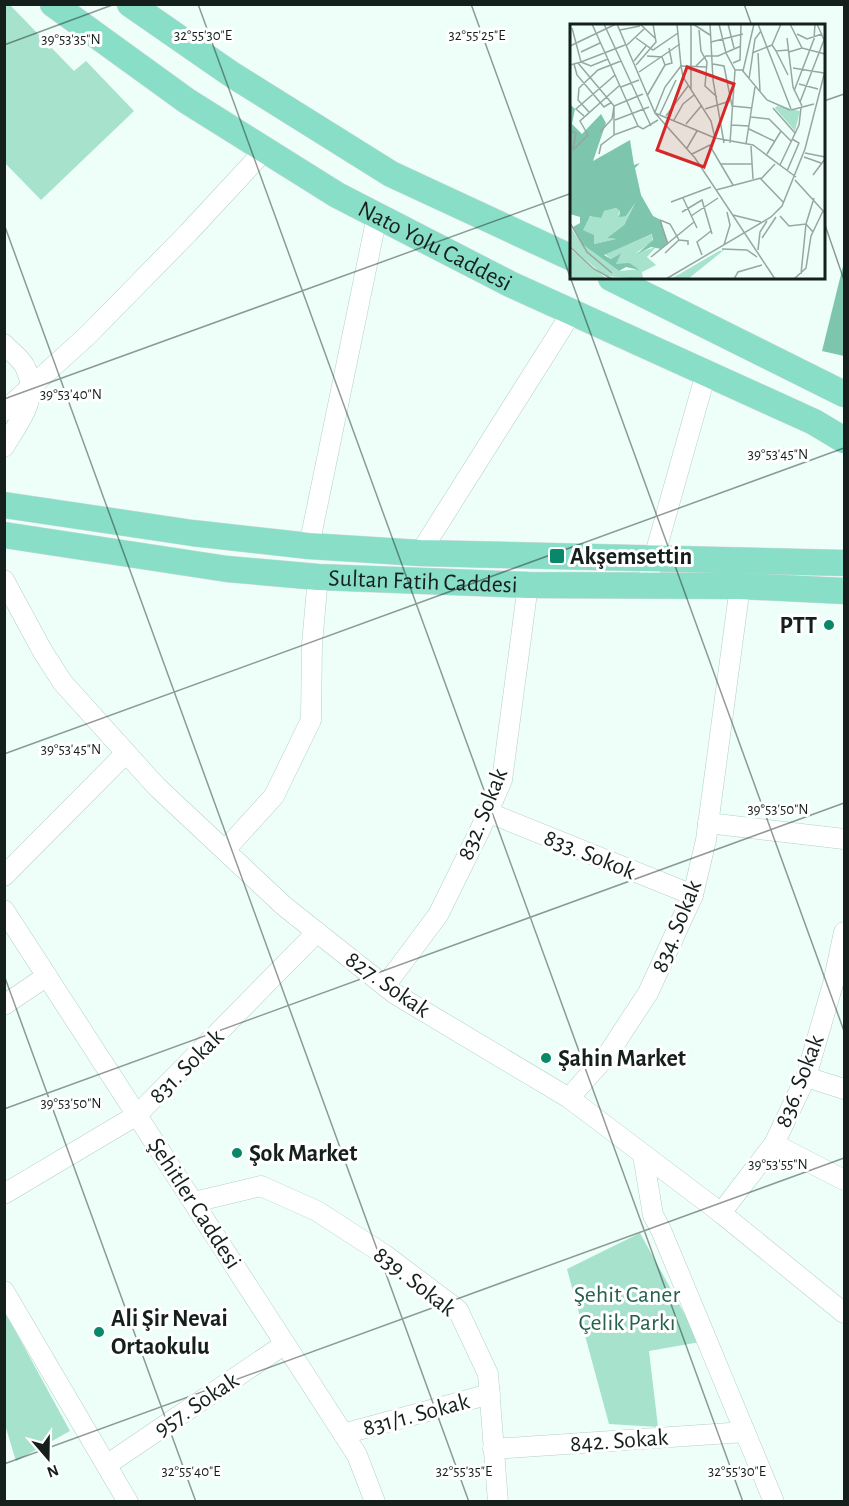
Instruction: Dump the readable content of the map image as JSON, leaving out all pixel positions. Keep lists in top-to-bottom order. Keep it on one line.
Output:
{"streets":{"main road":["Nato Yolu Caddesi","Sultan Fatih Caddesi"],"street":["832. Sokak","833. Sokok","834. Sokak","827. Sokak","831. Sokak","836. Sokak","Şehitler Caddesi","839. Sokak","957. Sokak","831/1. Sokak","842. Sokak"]},"crossings":[["Sultan Fatih Caddesi","832. Sokak"],["Sultan Fatih Caddesi","834. Sokak"],["832. Sokak","833. Sokok"],["832. Sokak","827. Sokak"],["833. Sokok","834. Sokak"],["834. Sokak","827. Sokak"],["827. Sokak","831. Sokak"],["827. Sokak","836. Sokak"],["831. Sokak","Şehitler Caddesi"],["Şehitler Caddesi","839. Sokak"],["Şehitler Caddesi","957. Sokak"],["Şehitler Caddesi","831/1. Sokak"],["839. Sokak","831/1. Sokak"],["839. Sokak","842. Sokak"]],"parks":["Şehit Caner Çelik Parkı"],"places":{"transit":["Akşemsettin"],"other":["PTT","Şahin Market","Şok Market","Ali Şir Nevai Ortaokulu"]},"north":"bottom","coordinates":["32°55'25\"E","32°55'30\"E","39°53'35\"N","39°53'40\"N","39°53'45\"N","39°53'50\"N","39°53'55\"N","32°55'40\"E","32°55'35\"E"]}
